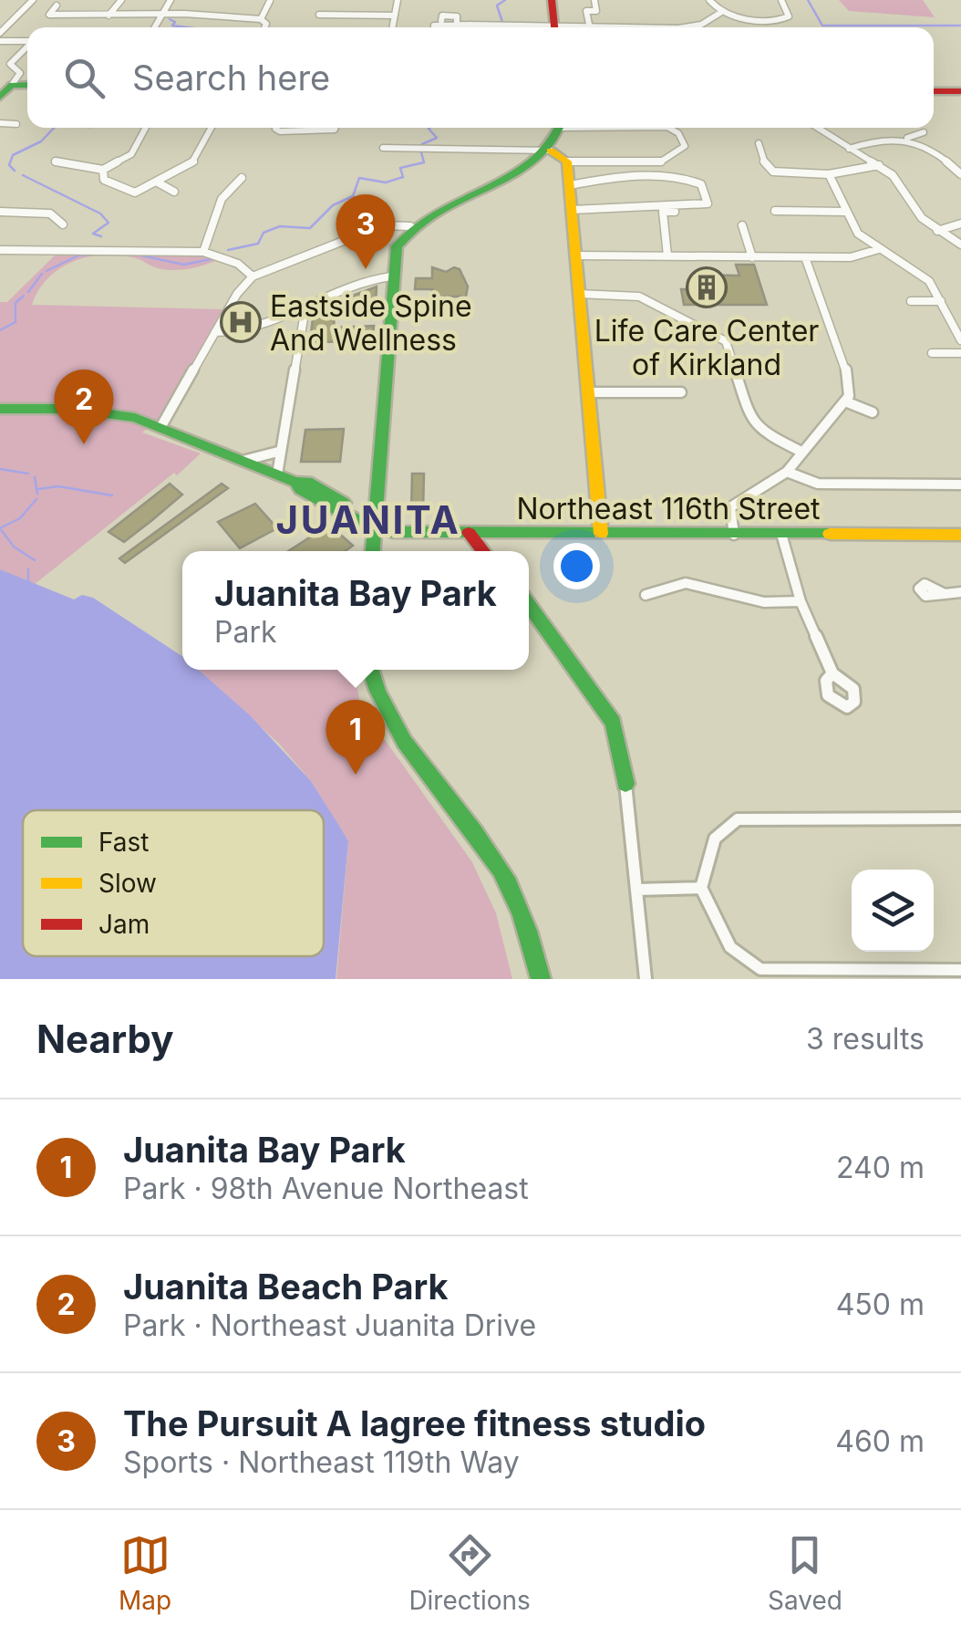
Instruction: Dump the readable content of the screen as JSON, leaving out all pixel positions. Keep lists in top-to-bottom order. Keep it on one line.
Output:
{"streets":{"main road":["Northeast 116th Street"]},"districts":["JUANITA"],"places":{"building":["Life Care Center of Kirkland"],"hospital":["Eastside Spine And Wellness"]},"legend":["Fast","Slow","Jam"],"page":{"search":"Search here","pins":["3","2","1"],"popup":["Juanita Bay Park","Park"],"heading":["Nearby","3 results"],"list":[{"mark":"1","name":"Juanita Bay Park","note":"Park · 98th Avenue Northeast","value":"240 m"},{"mark":"2","name":"Juanita Beach Park","note":"Park · Northeast Juanita Drive","value":"450 m"},{"mark":"3","name":"The Pursuit A lagree fitness studio","note":"Sports · Northeast 119th Way","value":"460 m"}],"nav":["Map","Directions","Saved"]}}
